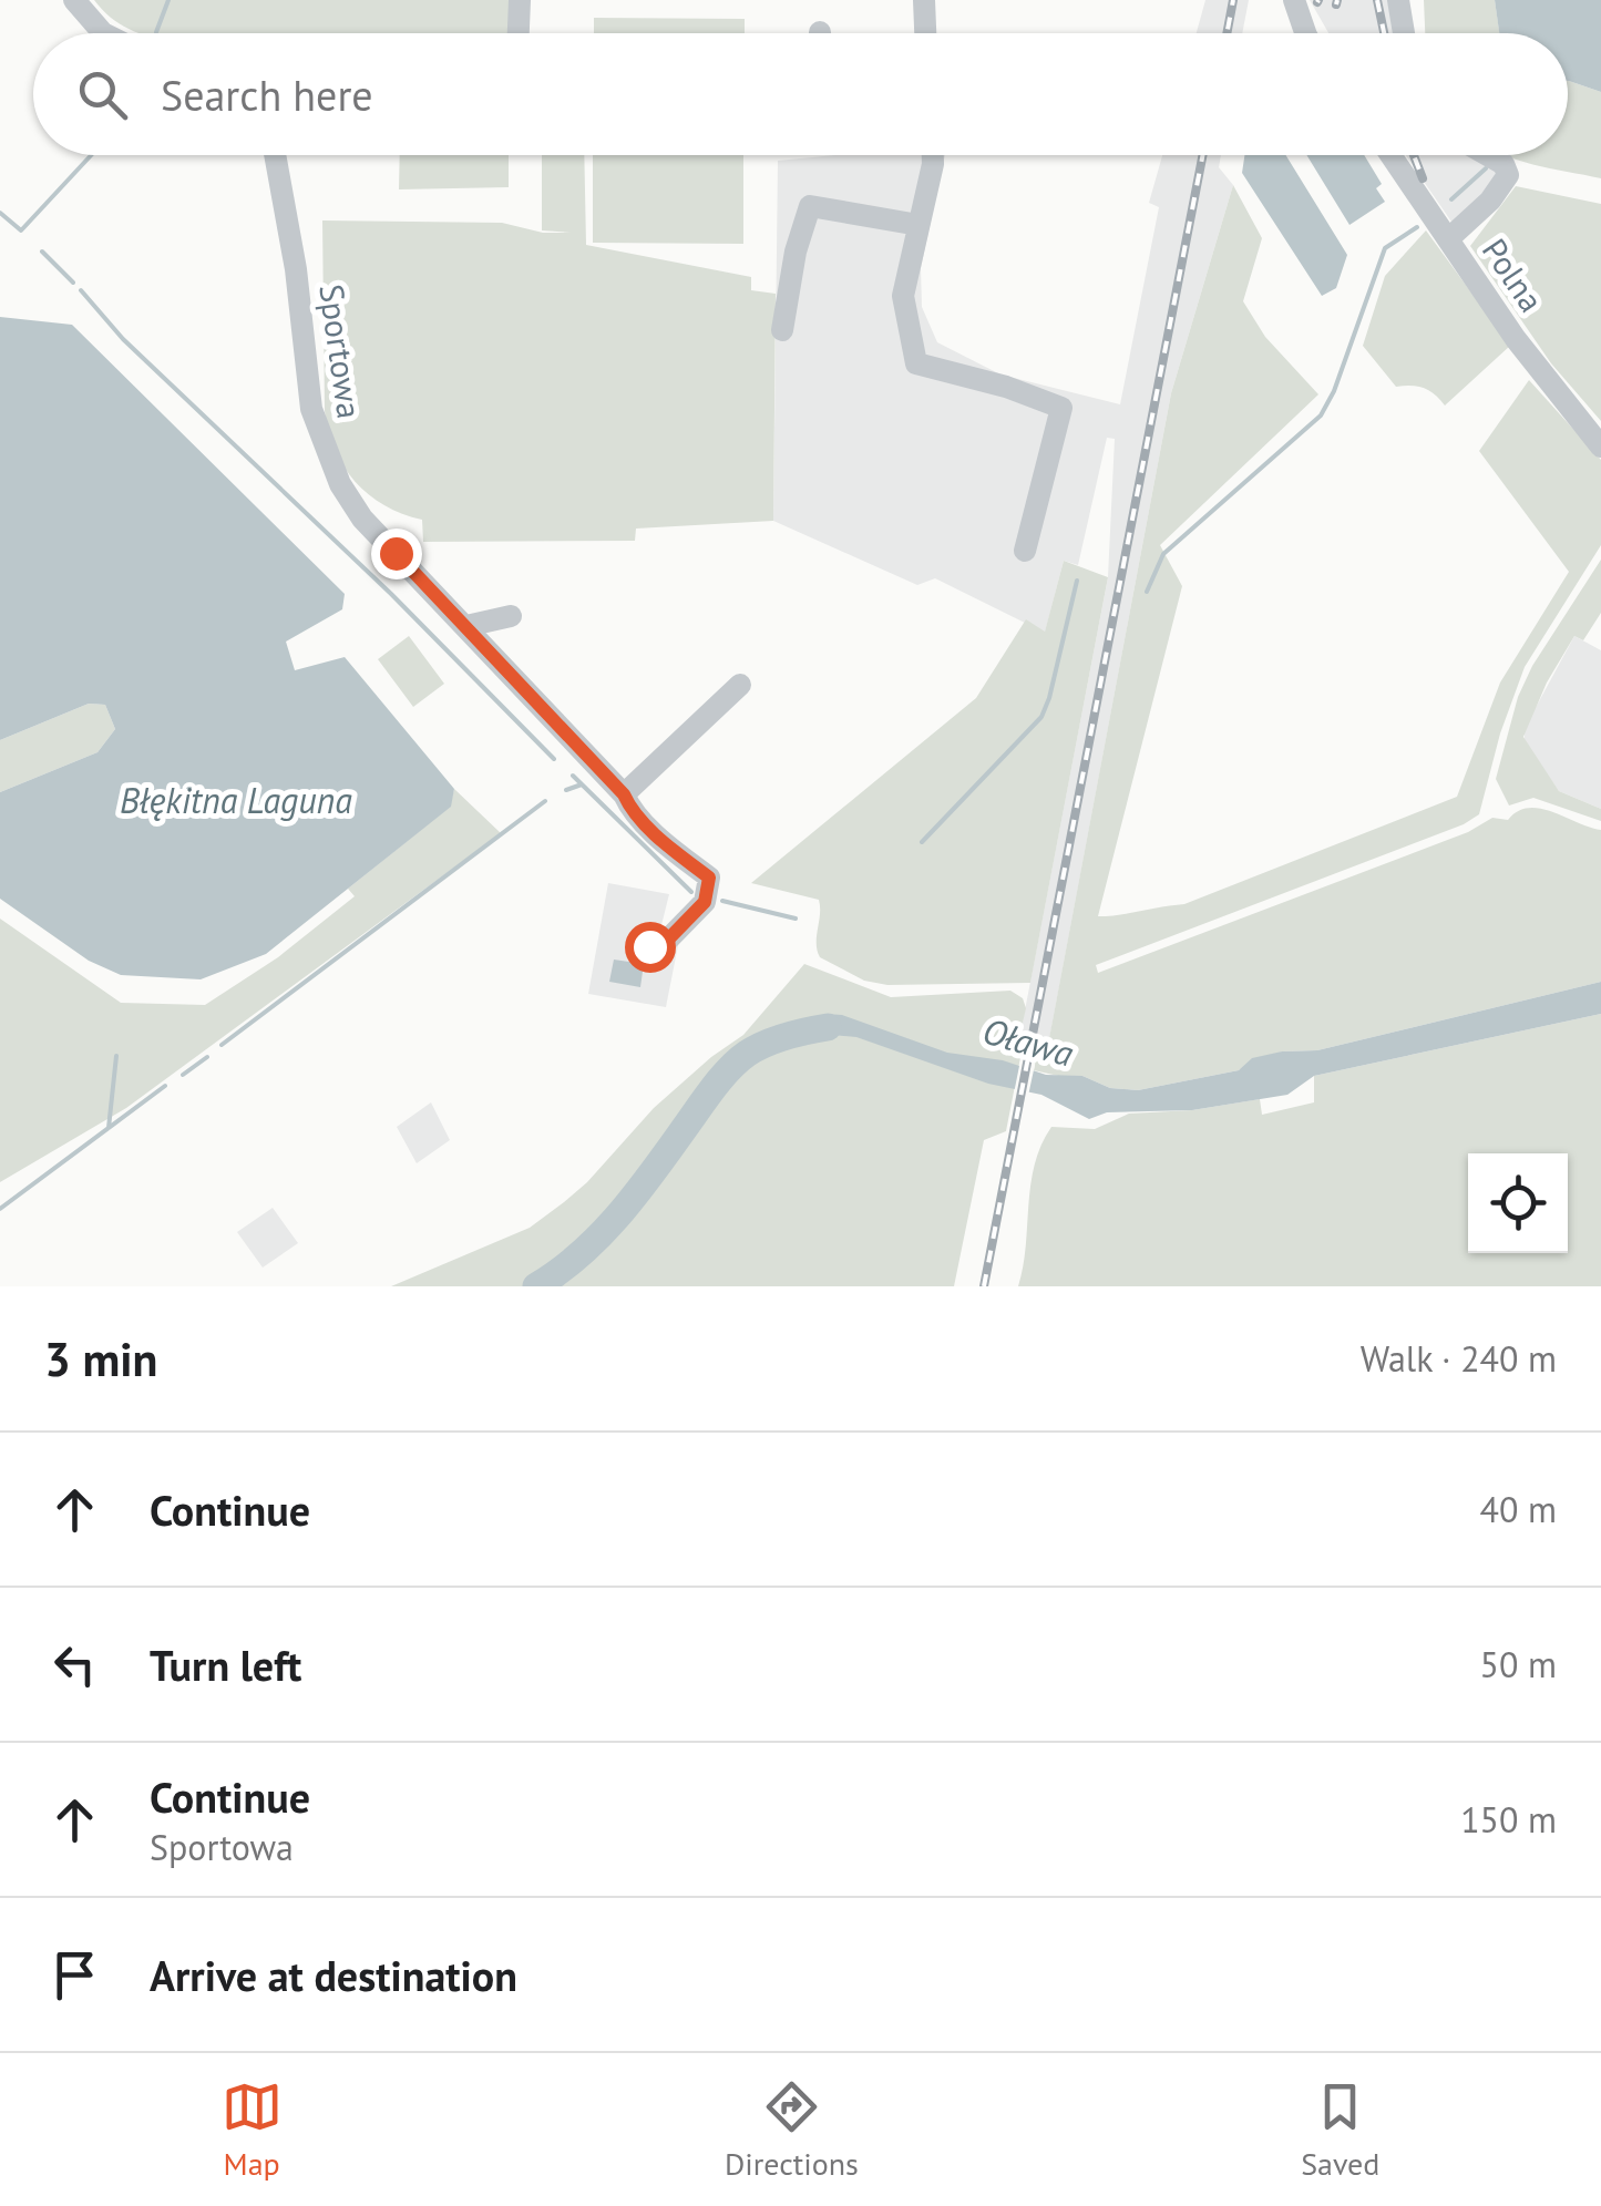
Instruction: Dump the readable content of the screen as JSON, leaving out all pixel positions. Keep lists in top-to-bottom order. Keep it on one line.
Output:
{"streets":{"street":["Polna","Sportowa"]},"water":["Błękitna Laguna","Oława"],"page":{"search":"Search here","heading":["3 min","Walk · 240 m"],"list":[["Continue","40 m"],["Turn left","50 m"],["Continue","Sportowa","150 m"],"Arrive at destination"],"nav":["Map","Directions","Saved"]}}
